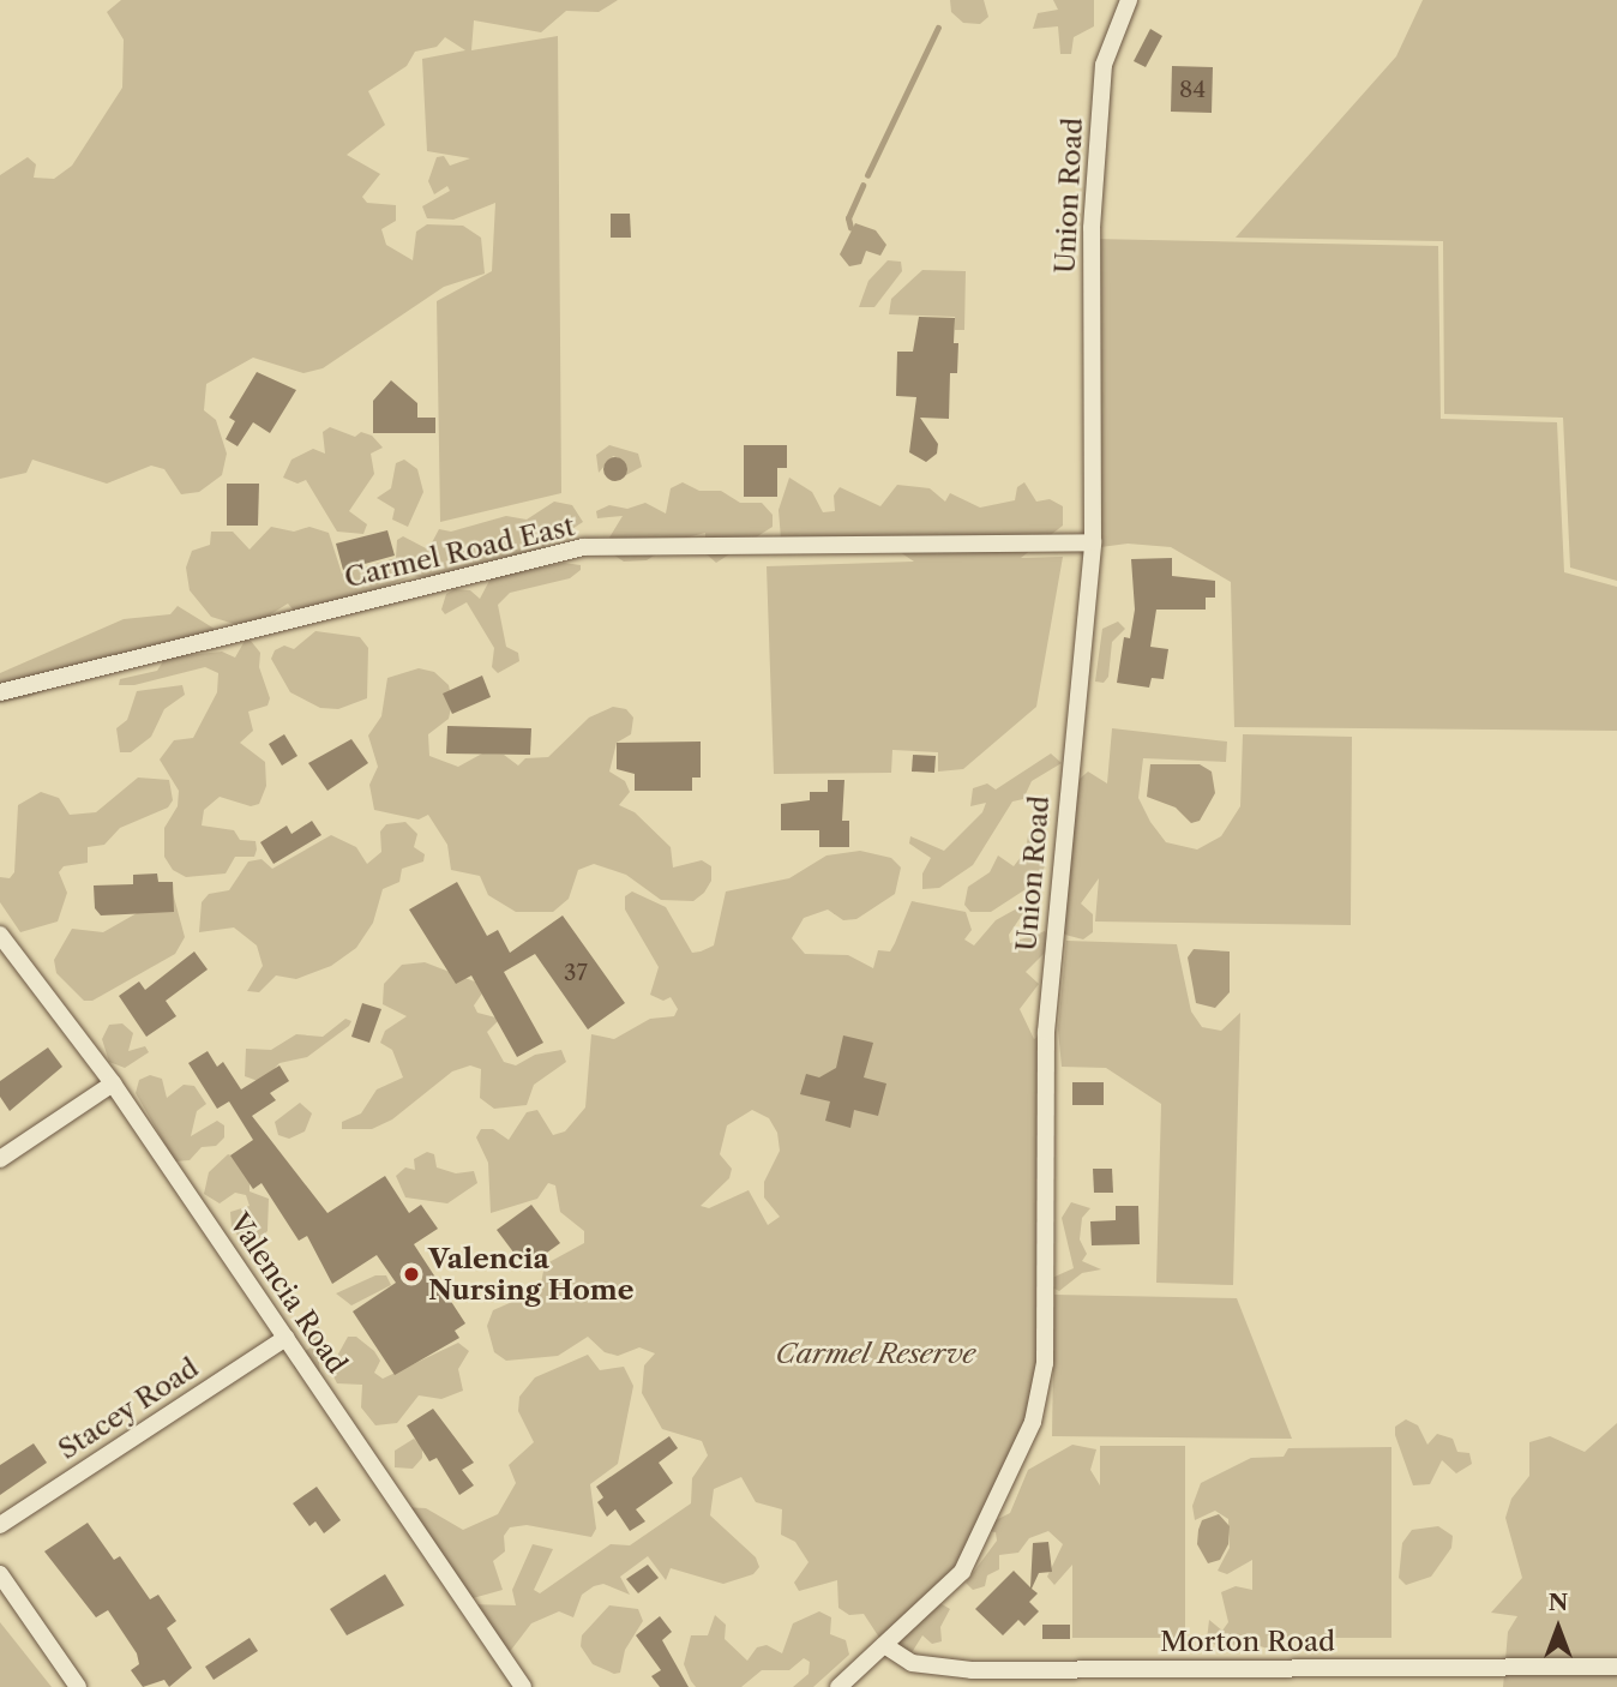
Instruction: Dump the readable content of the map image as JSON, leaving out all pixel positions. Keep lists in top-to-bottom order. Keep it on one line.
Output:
{"streets":{"street":["Union Road","Carmel Road East","Valencia Road","Stacey Road","Morton Road"]},"crossings":[["Union Road","Carmel Road East"],["Union Road","Morton Road"],["Valencia Road","Stacey Road"]],"parks":["Carmel Reserve"],"places":["Valencia Nursing Home"],"house_numbers":["84","37"],"north":"top"}
